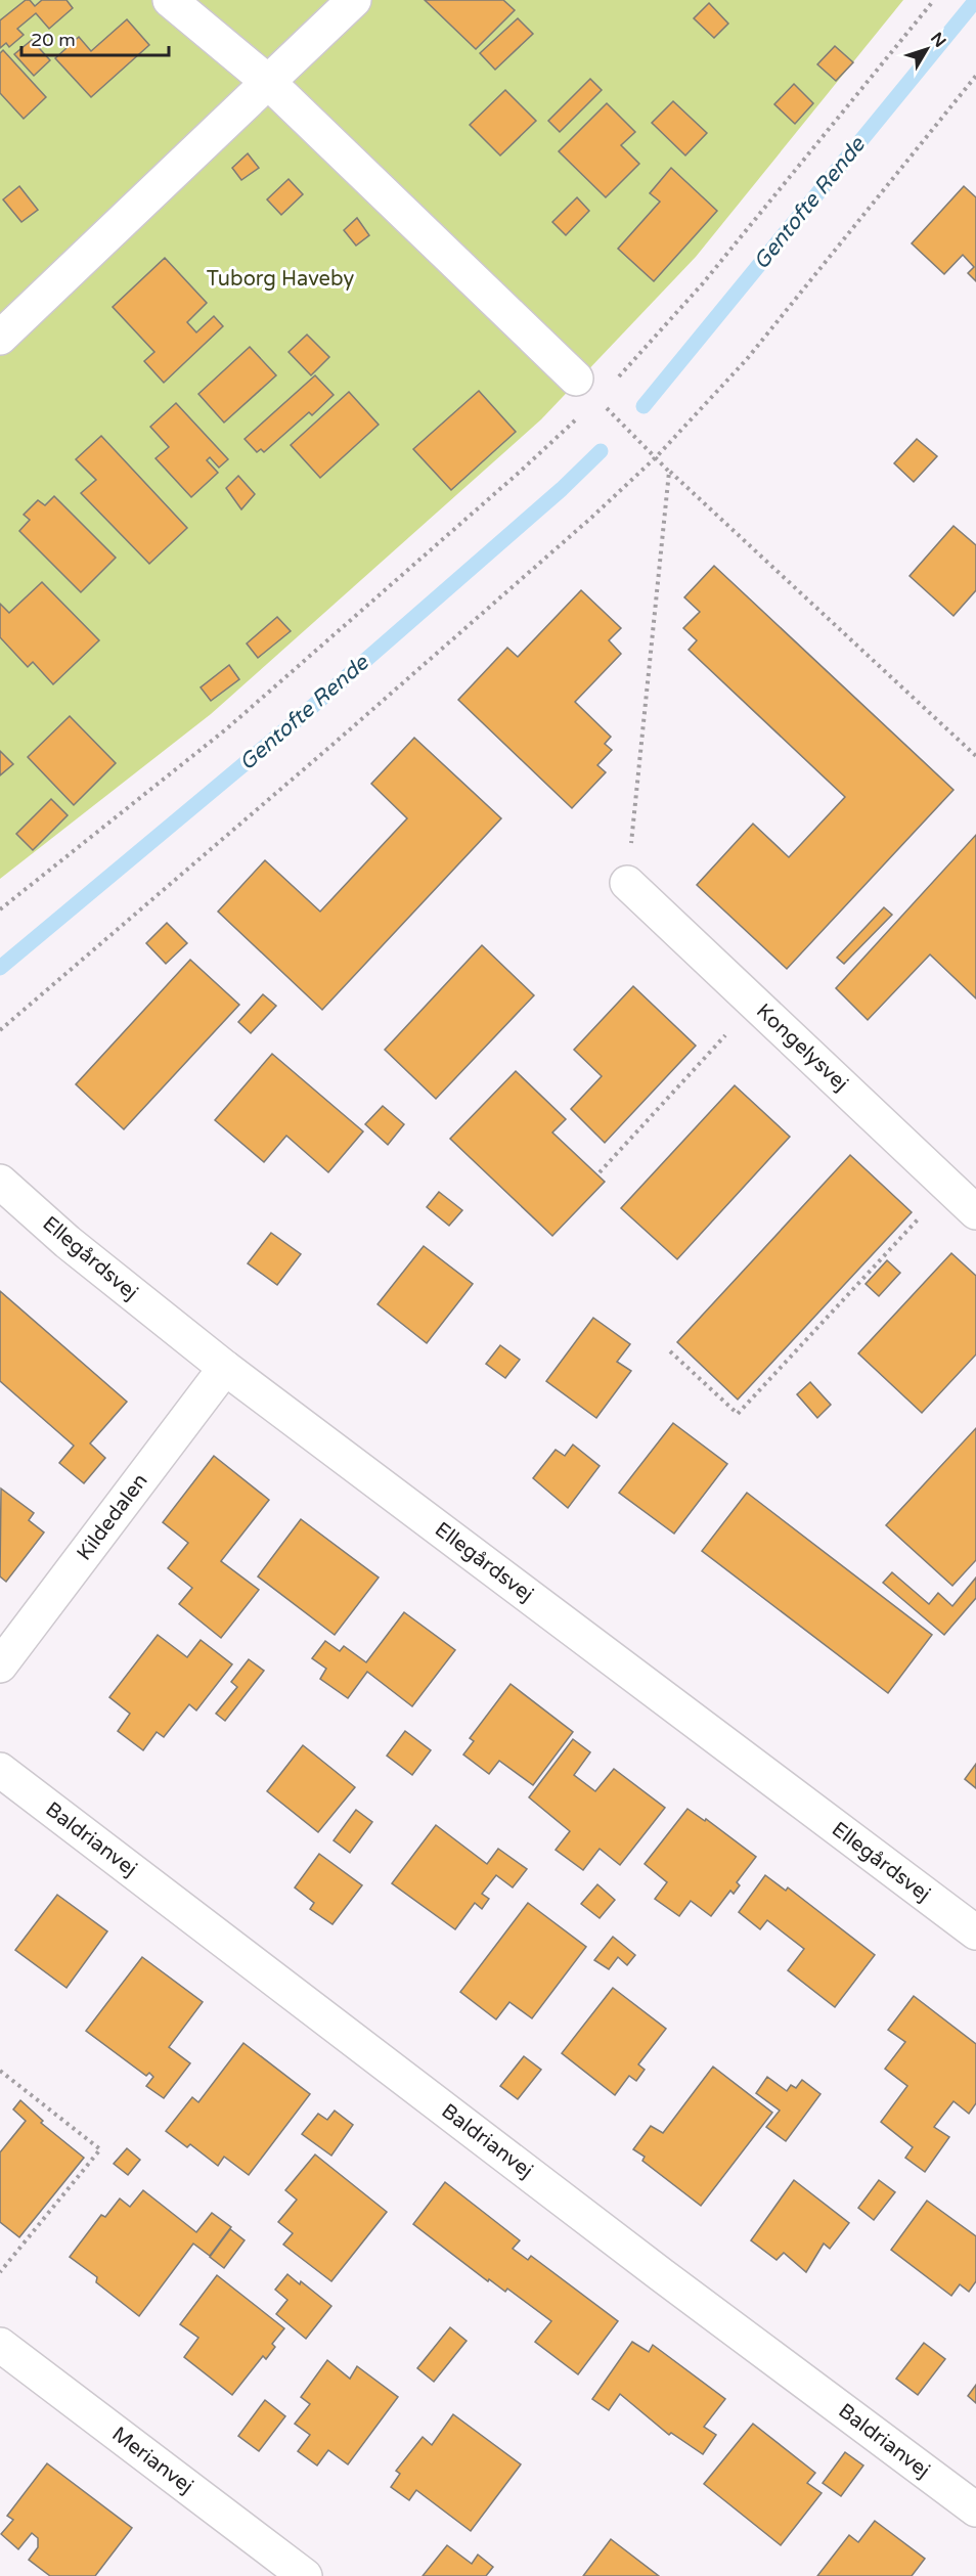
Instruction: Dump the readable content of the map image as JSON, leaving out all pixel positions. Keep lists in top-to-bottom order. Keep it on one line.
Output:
{"streets":{"street":["Kongelysvej","Ellegårdsvej","Kildedalen","Baldrianvej","Merianvej"]},"crossings":[["Ellegårdsvej","Kildedalen"]],"water":["Gentofte Rende"],"parks":["Tuborg Haveby"],"scale_bar":"20 m","north":"top right"}
